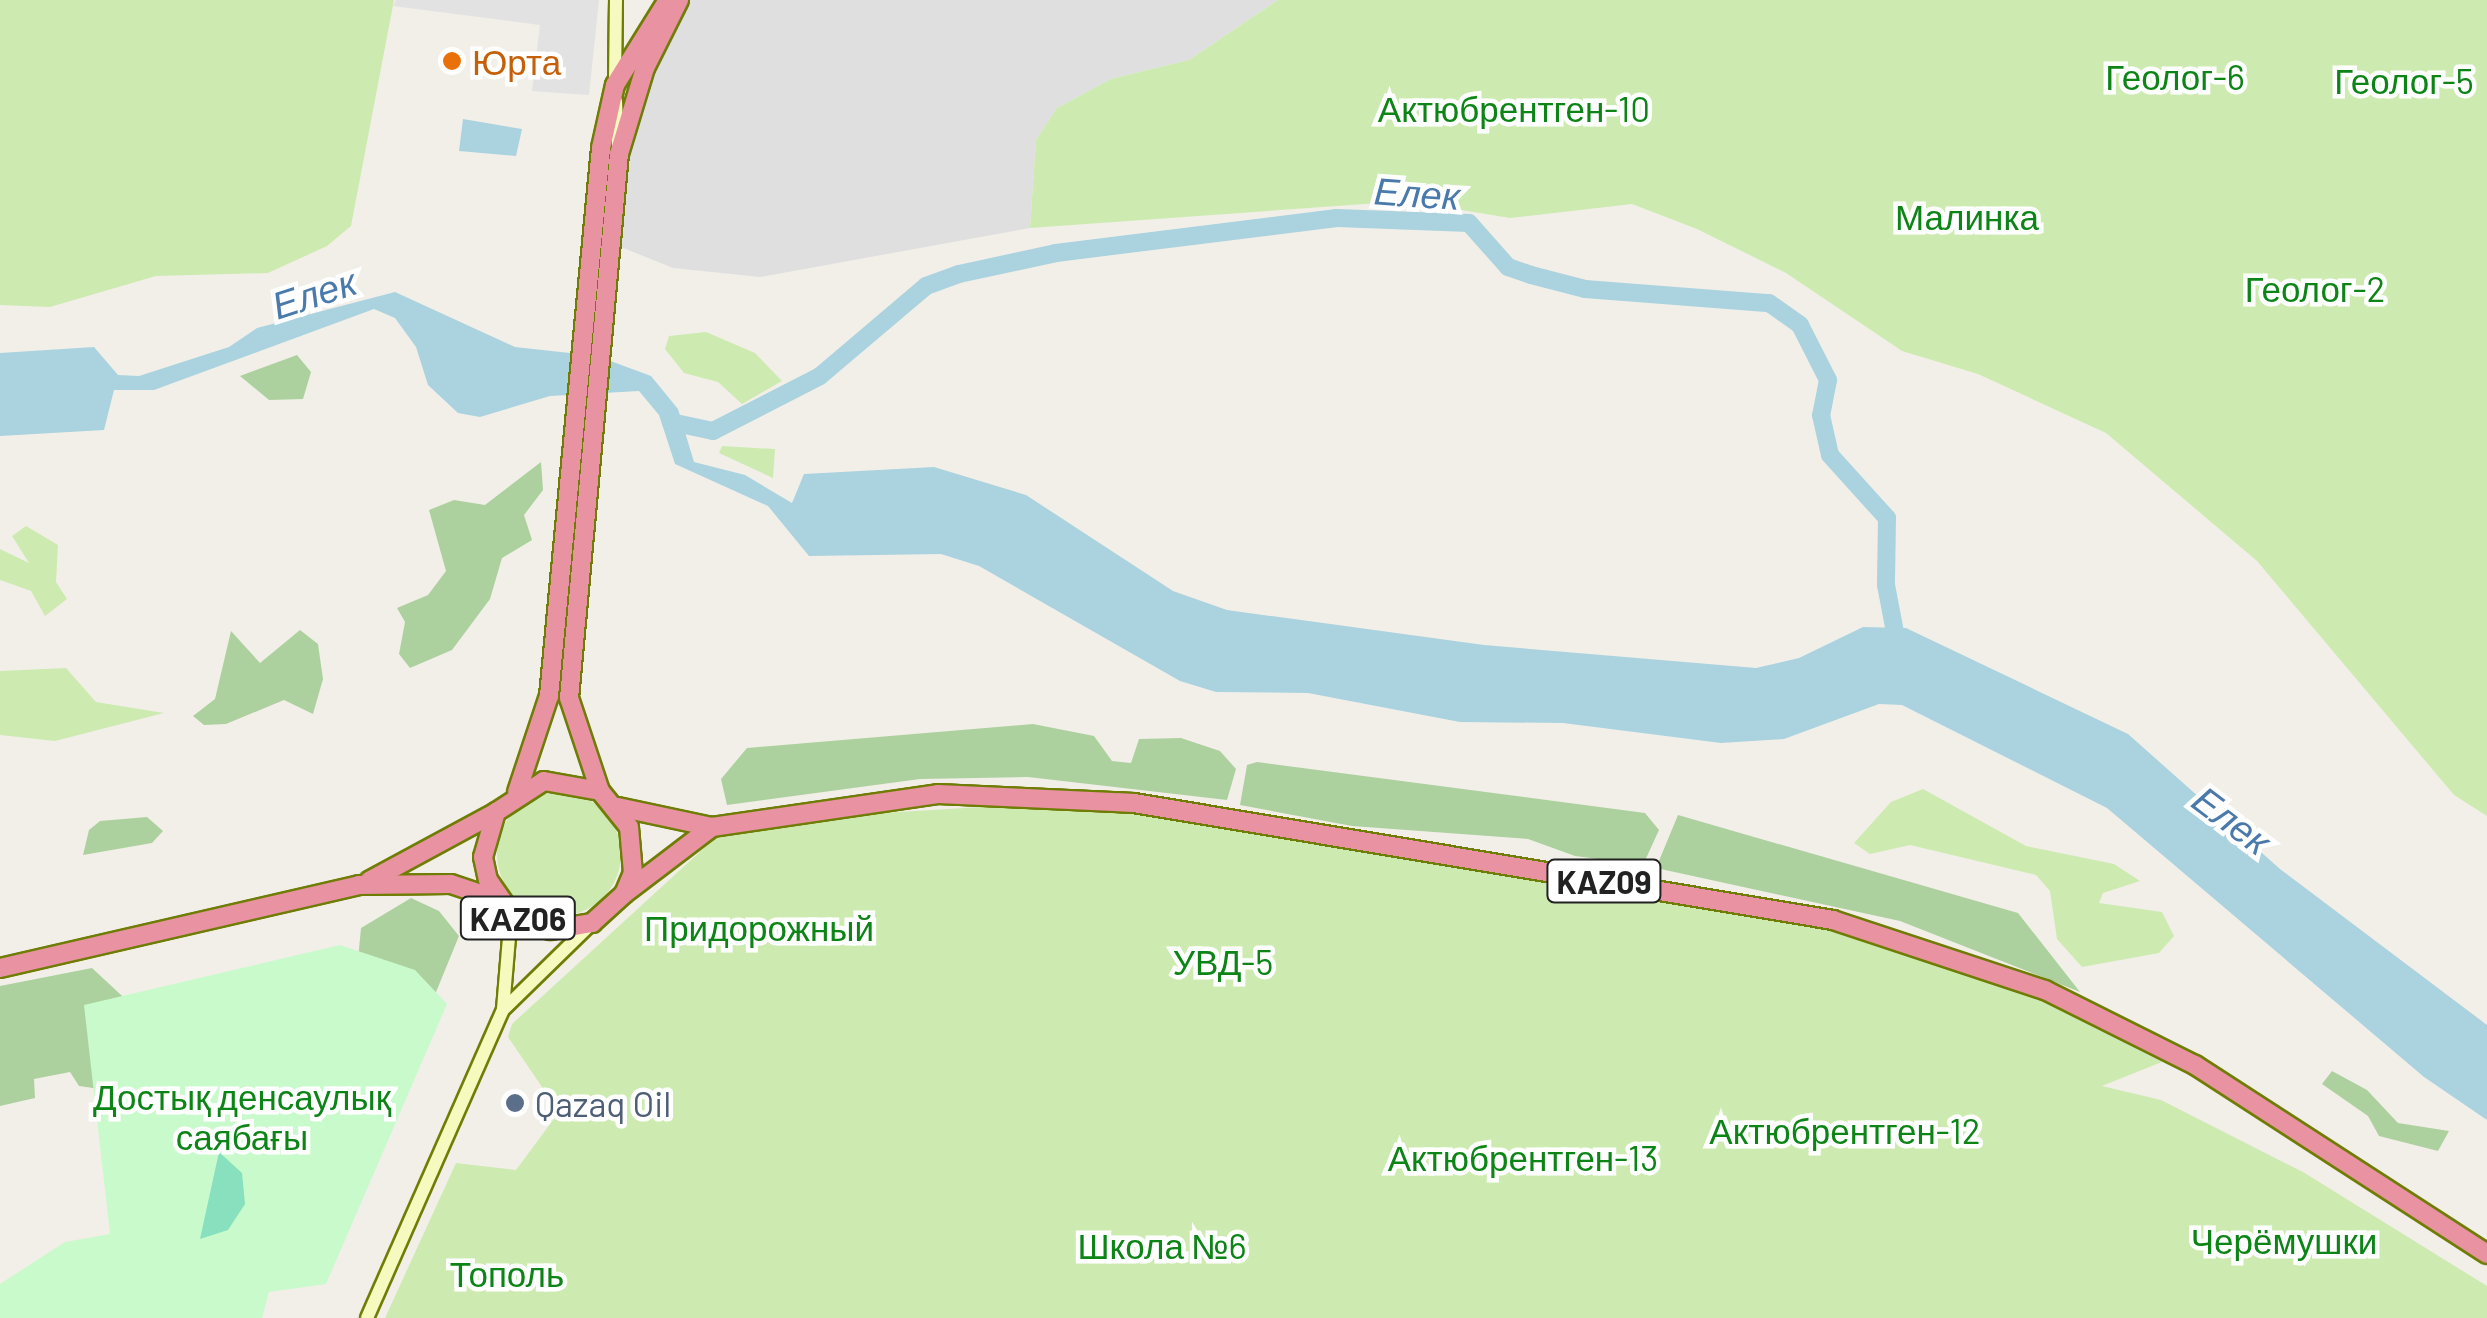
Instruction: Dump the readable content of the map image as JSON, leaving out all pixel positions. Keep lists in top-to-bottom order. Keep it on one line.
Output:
{"streets":{"highway":["KAZ09","KАZ06"]},"crossings":[["KAZ09","KАZ06"]],"water":["Елек"],"parks":["Геолог-6","Геолог-5","Актюбрентген-10","Малинка","Геолог-2","Придорожный","УВД-5","Достық денсаулық саябағы","Актюбрентген-12","Актюбрентген-13","Черёмушки","Школа №6","Тополь"],"places":["Юрта","Qazaq Oil"]}
